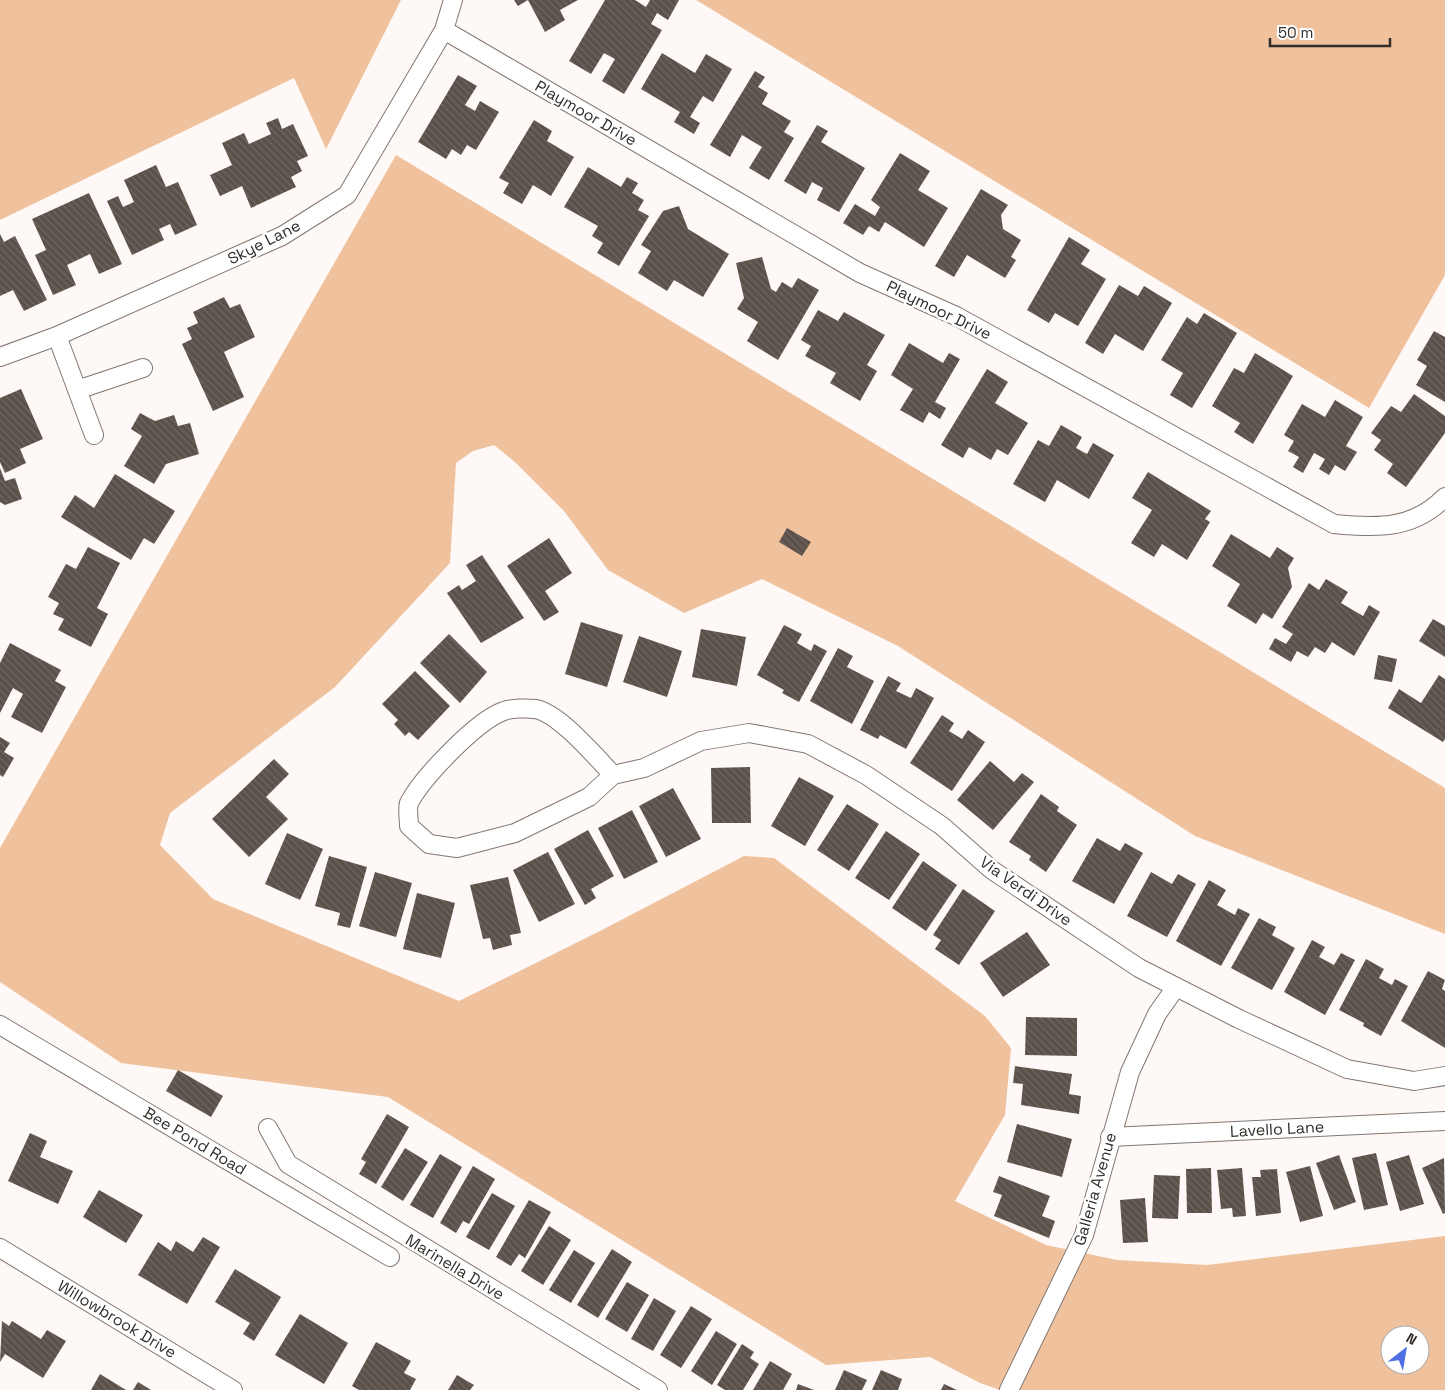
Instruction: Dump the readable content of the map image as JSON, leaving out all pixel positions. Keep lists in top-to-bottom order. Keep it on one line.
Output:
{"streets":{"street":["Playmoor Drive","Skye Lane","Via Verdi Drive","Lavello Lane","Bee Pond Road","Galleria Avenue","Marinella Drive","Willowbrook Drive"]},"crossings":[["Playmoor Drive","Skye Lane"],["Via Verdi Drive","Galleria Avenue"],["Lavello Lane","Galleria Avenue"]],"scale_bar":"50 m","north":"top right"}
